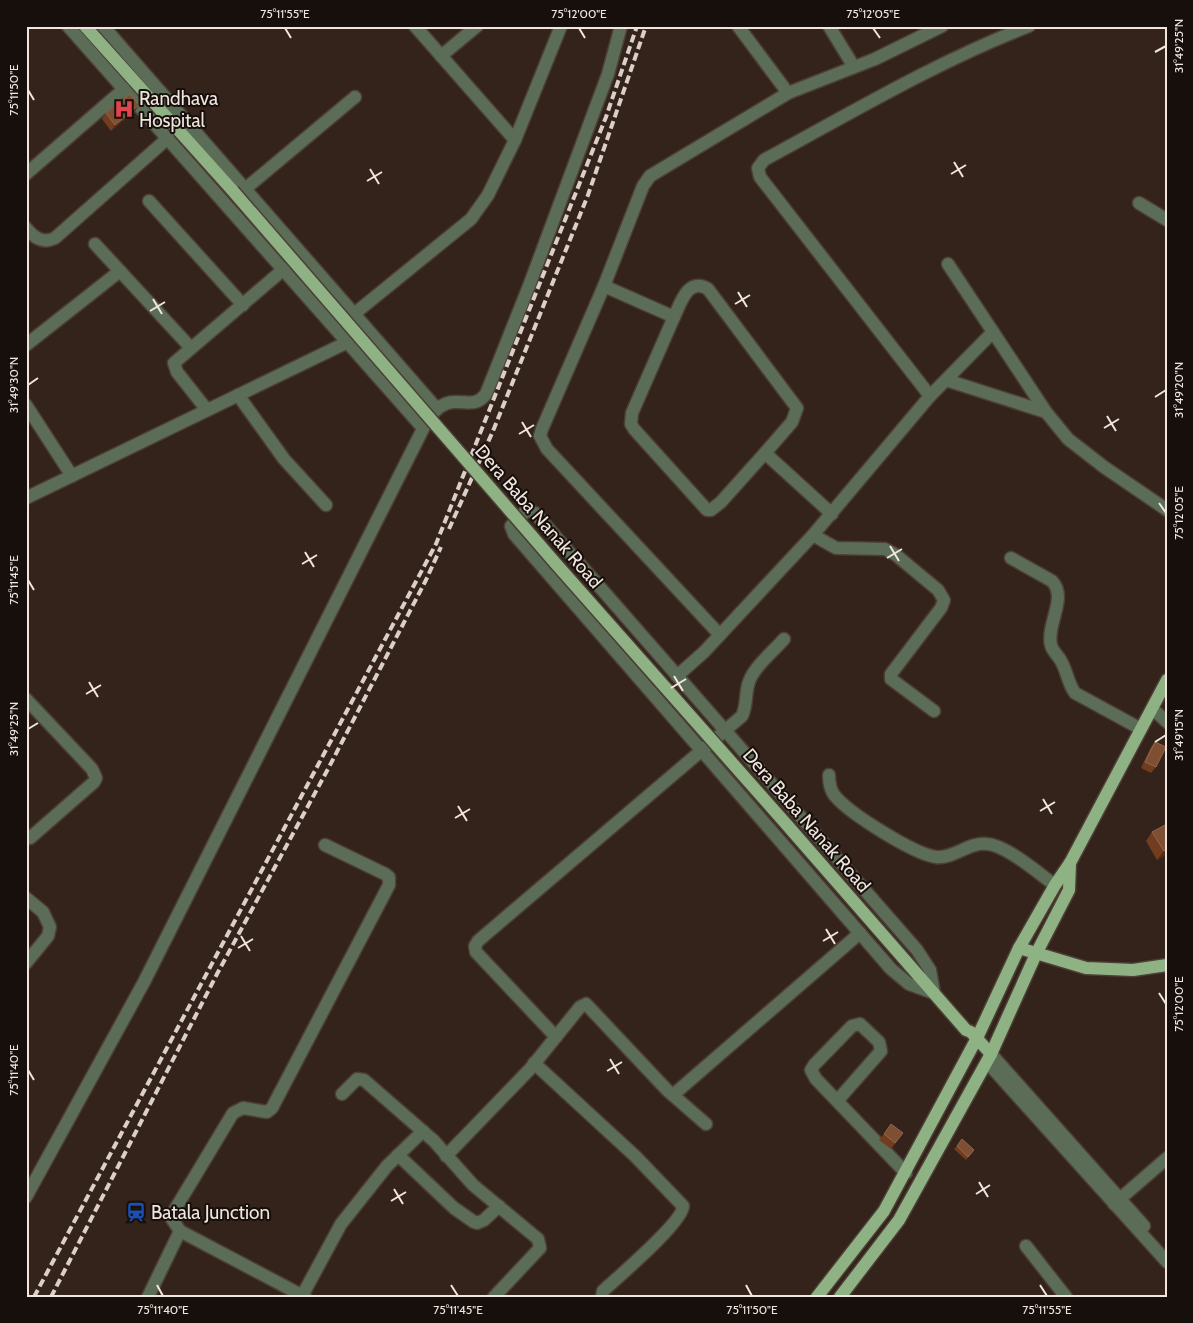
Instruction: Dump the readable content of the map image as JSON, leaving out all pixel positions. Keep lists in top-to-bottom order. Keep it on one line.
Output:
{"streets":{"main road":["Dera Baba Nanak Road"]},"places":{"hospital":["Randhava Hospital"],"station":["Batala Junction"]},"coordinates":["75°11'55\"E","75°12'00\"E","75°12'05\"E","31°49'25\"N","75°11'50\"E","31°49'30\"N","31°49'20\"N","75°11'45\"E","31°49'15\"N","75°11'40\"E"]}
